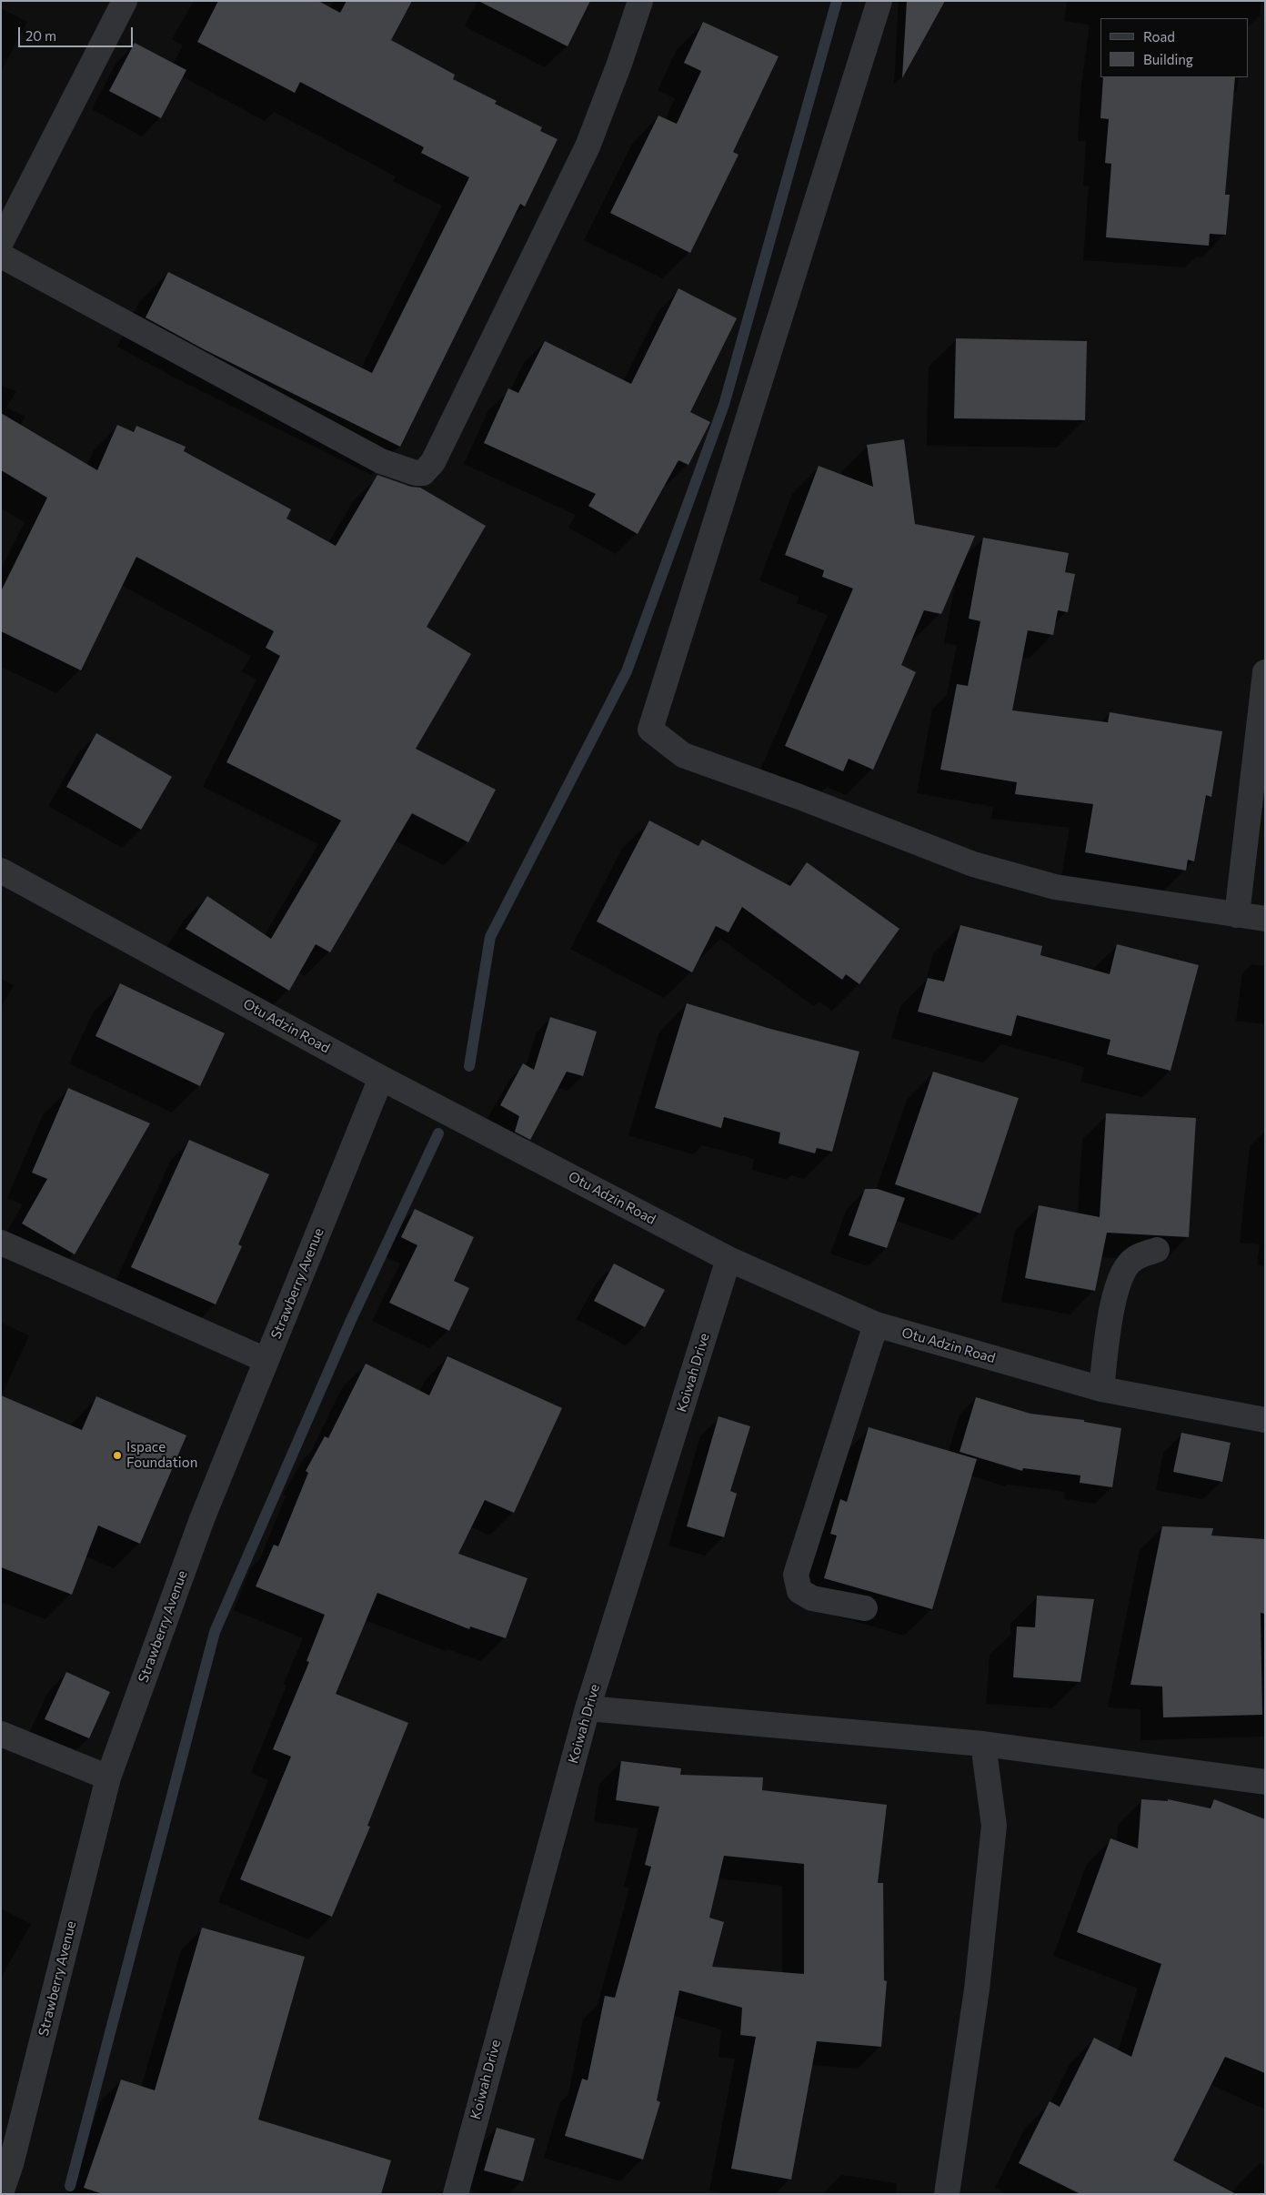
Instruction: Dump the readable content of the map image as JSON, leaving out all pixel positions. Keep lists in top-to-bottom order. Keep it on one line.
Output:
{"streets":{"street":["Otu Adzin Road","Strawberry Avenue","Koiwah Drive"]},"crossings":[["Otu Adzin Road","Strawberry Avenue"],["Otu Adzin Road","Koiwah Drive"]],"places":["Ispace Foundation"],"legend":["Road","Building"],"scale_bar":"20 m"}
